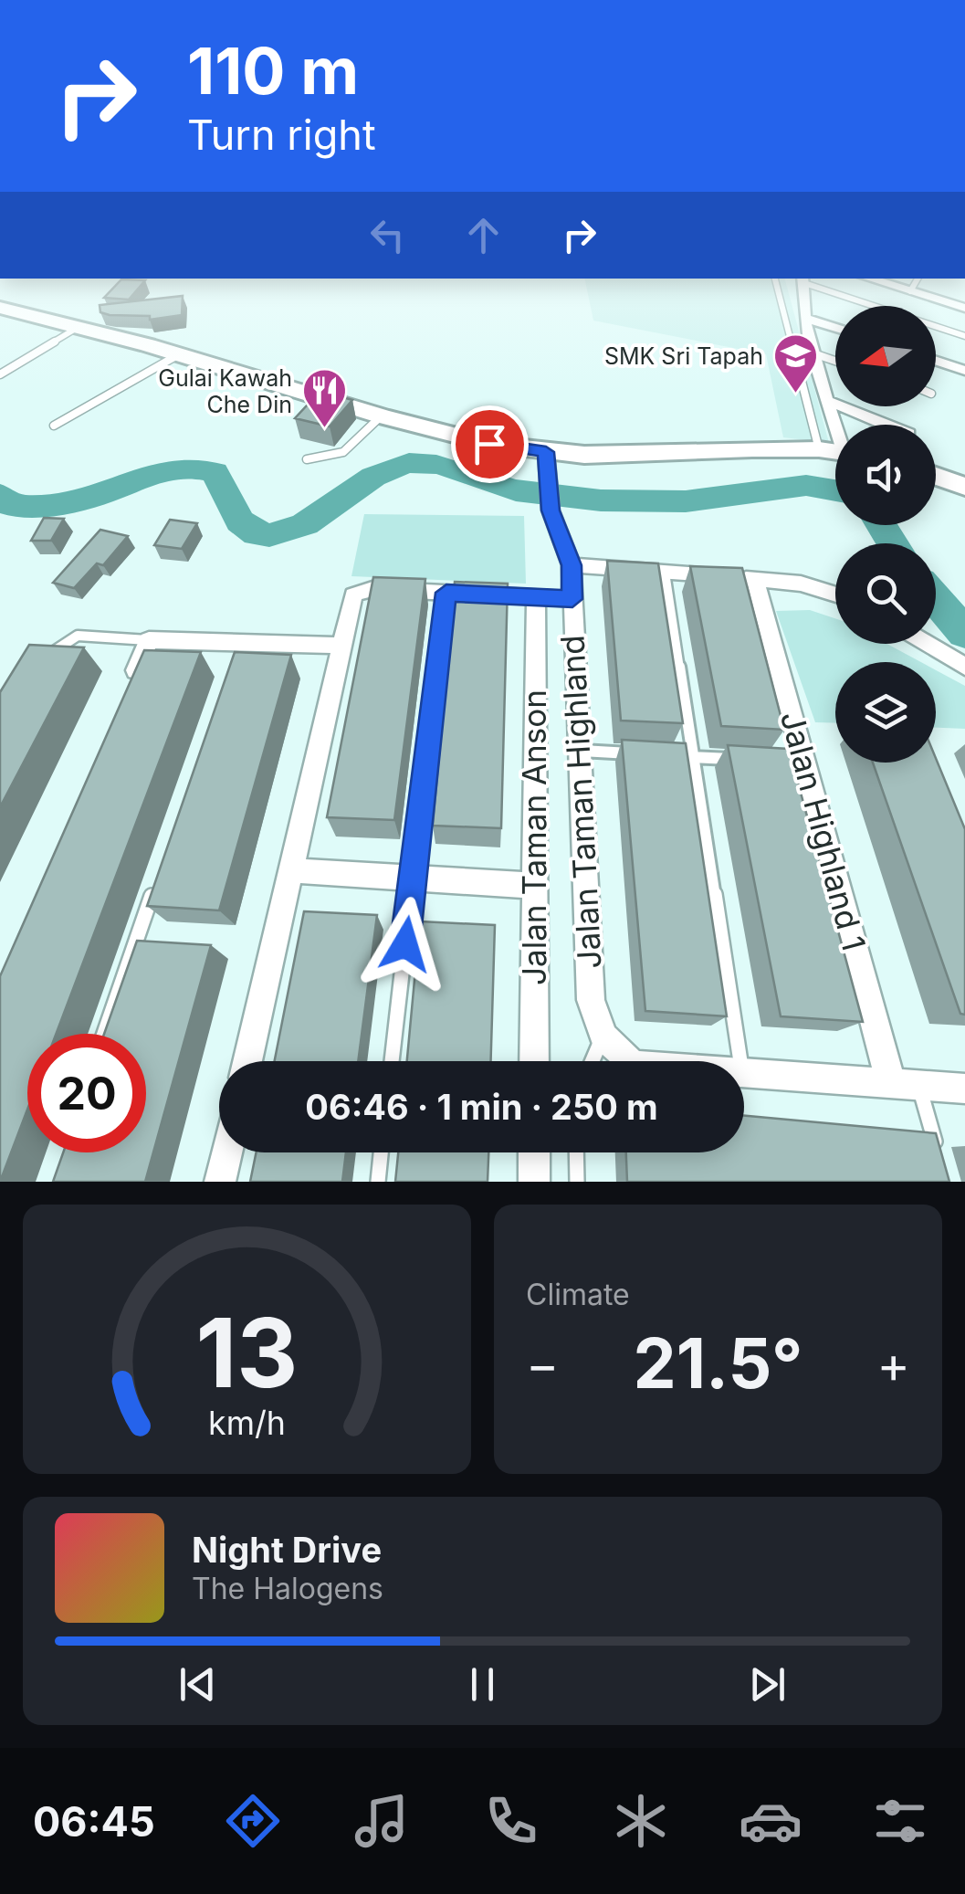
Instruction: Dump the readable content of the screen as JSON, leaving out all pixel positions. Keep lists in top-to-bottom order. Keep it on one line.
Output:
{"streets":{"street":["Jalan Taman Highland","Jalan Highland 1","Jalan Taman Anson"]},"places":{"school or university":["SMK Sri Tapah"],"restaurant":["Gulai Kawah Che Din"]},"north":"left","page":{"turn":["110 m","Turn right"],"limit":"20","trip":"06:46 · 1 min · 250 m","tile":"Climate","heat":["−","21.5°","+"],"song":["Night Drive","The Halogens"],"tabs":"06:45","gauge":["13","km/h"]}}
